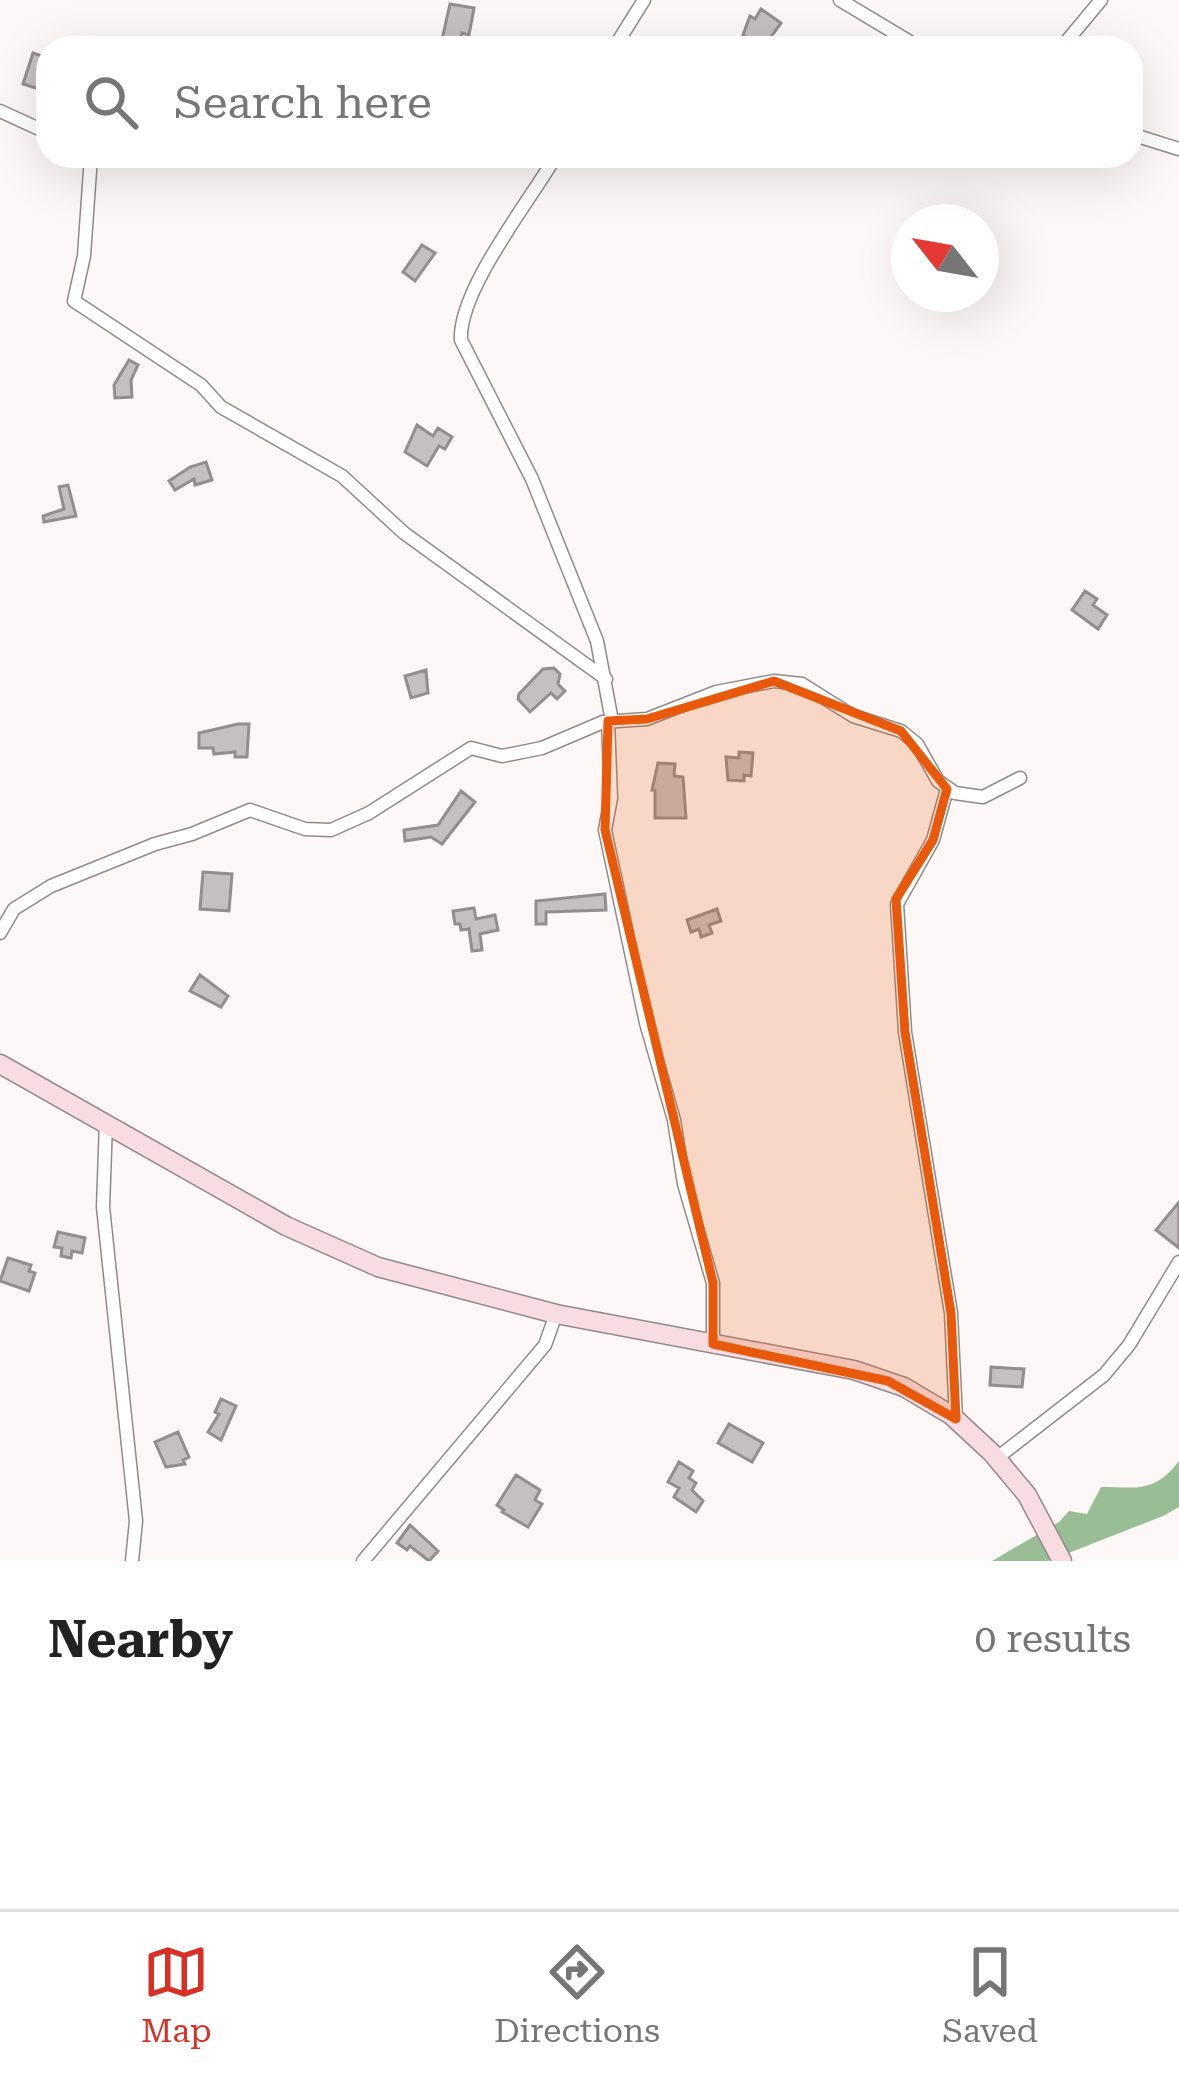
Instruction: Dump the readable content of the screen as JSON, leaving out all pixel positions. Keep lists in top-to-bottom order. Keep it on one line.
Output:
{"north":"top left","page":{"search":"Search here","heading":["Nearby","0 results"],"nav":["Map","Directions","Saved"]}}
